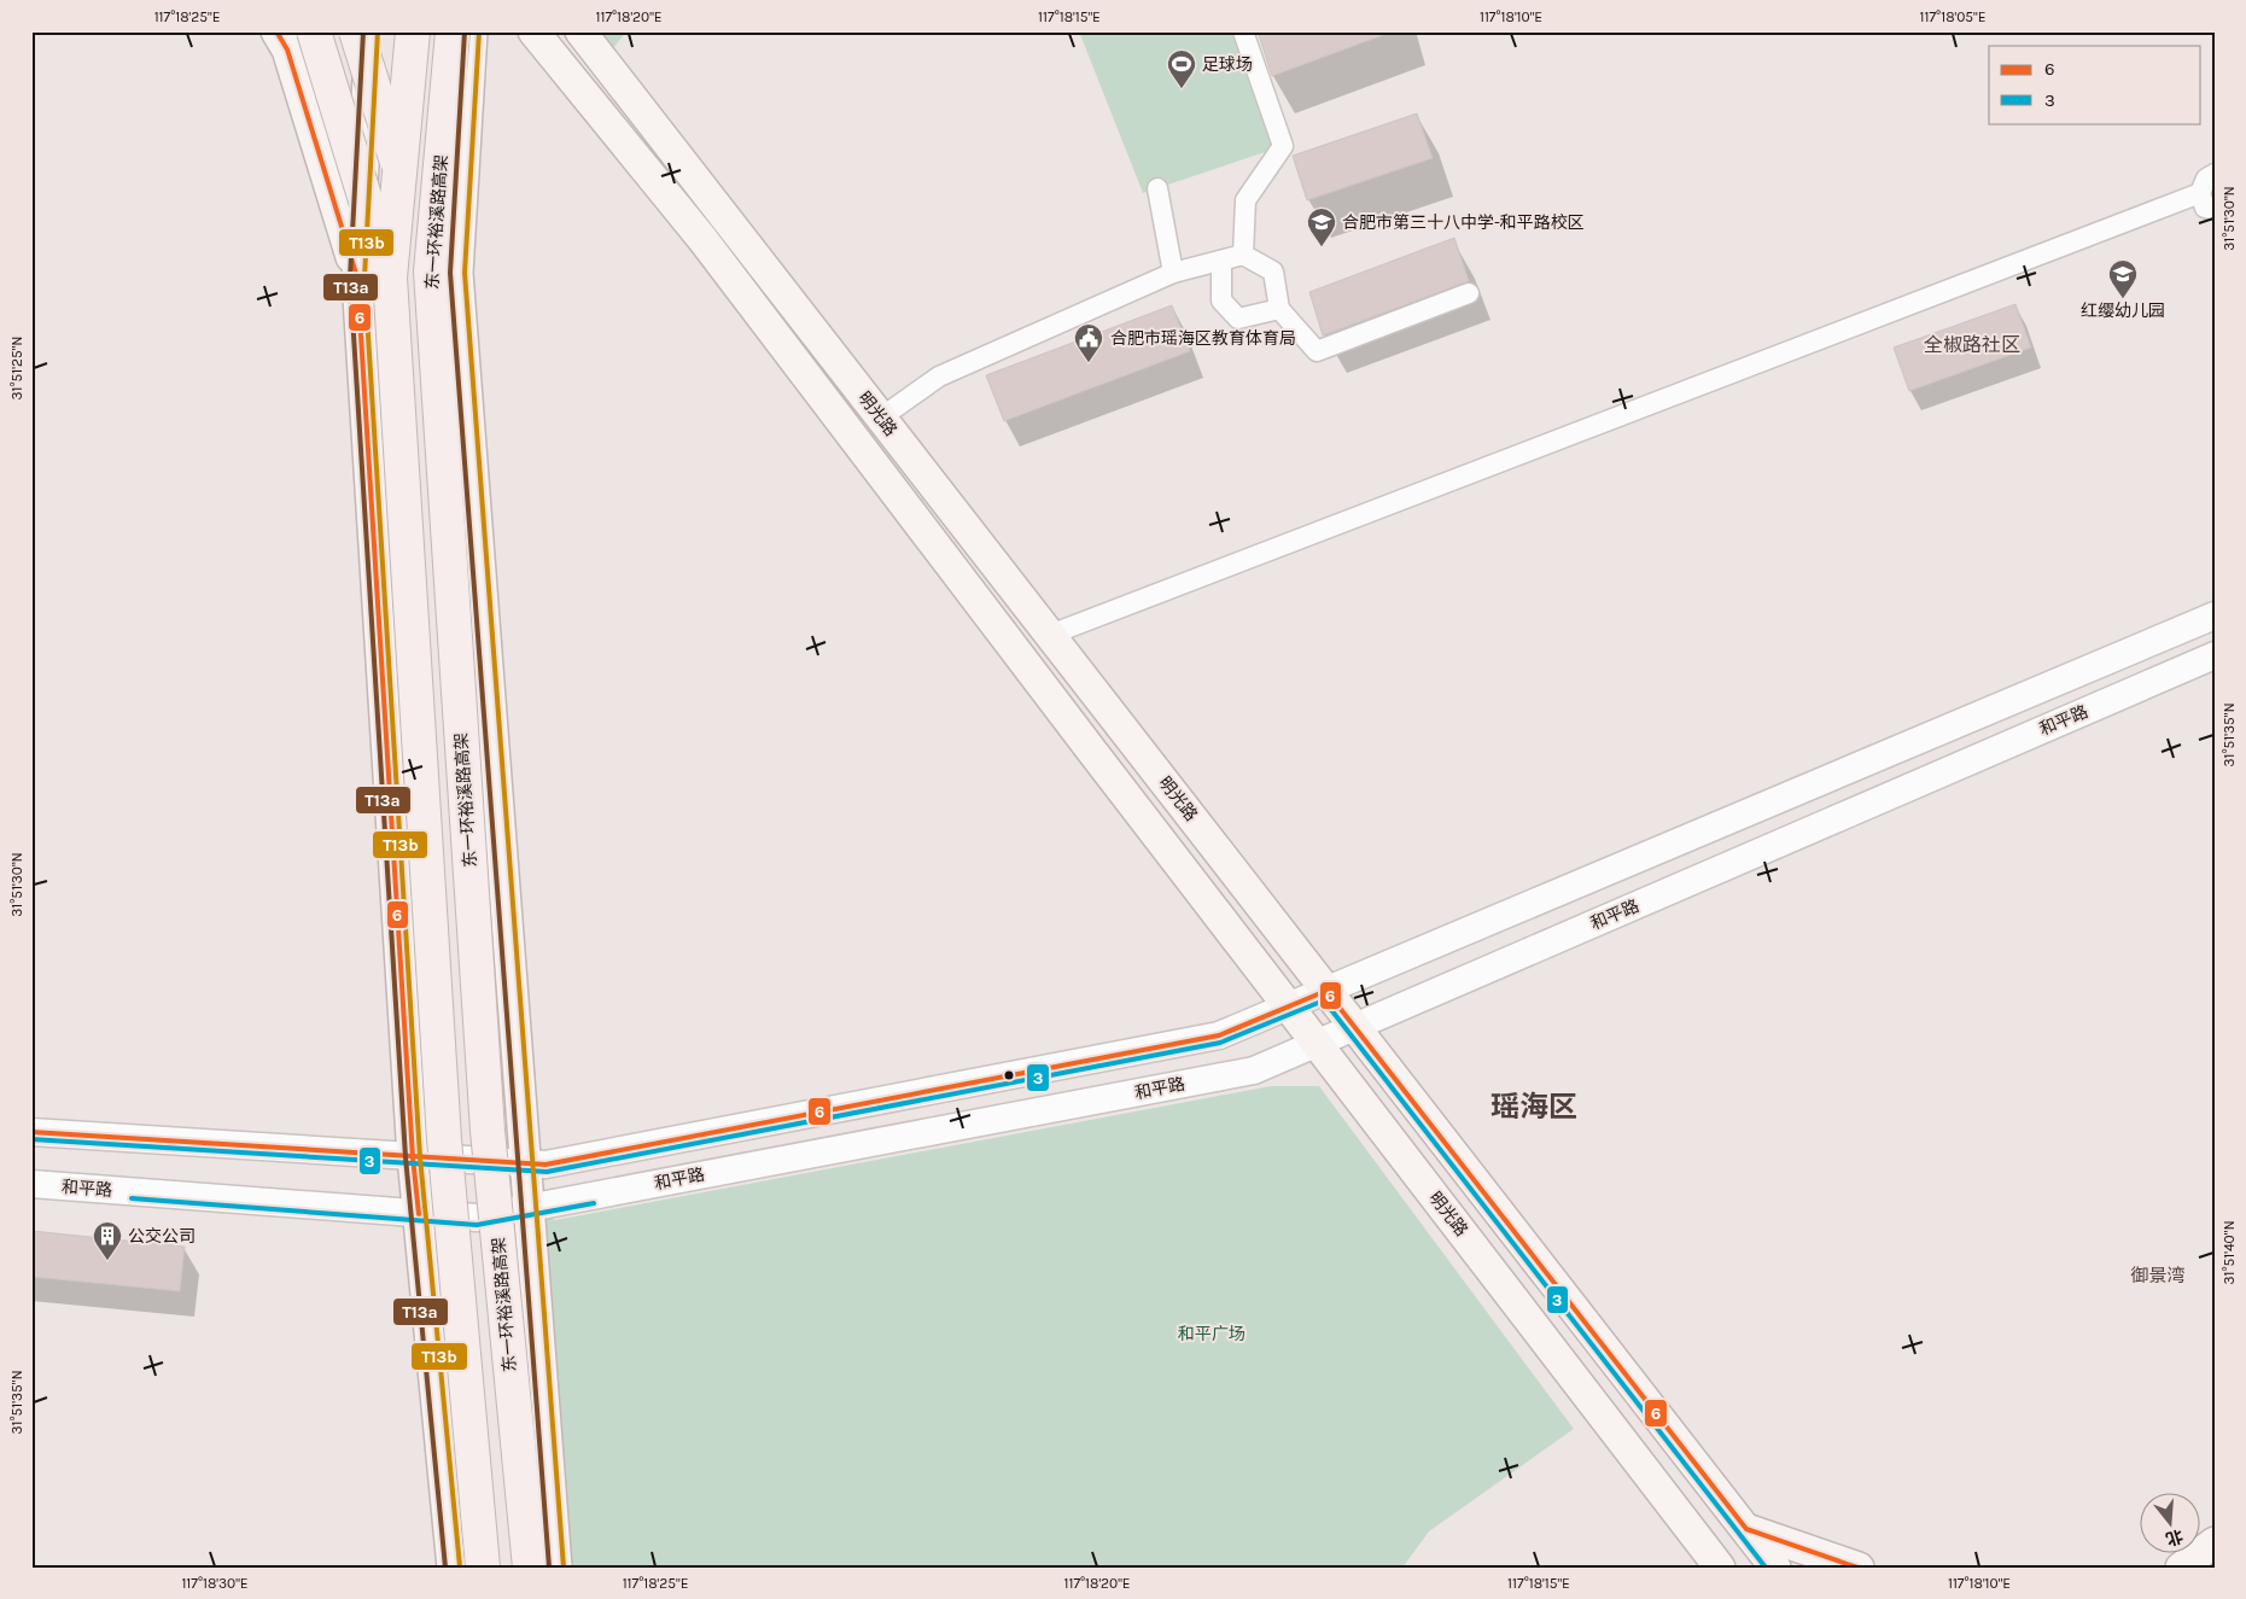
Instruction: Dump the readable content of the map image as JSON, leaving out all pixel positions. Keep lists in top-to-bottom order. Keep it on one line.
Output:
{"streets":{"highway":["东一环裕溪路高架"],"main road":["明光路","和平路"]},"crossings":[["明光路","和平路"]],"districts":["全椒路社区","瑶海区","御景湾"],"parks":["和平广场"],"places":{"sports":["足球场"],"school or university":["合肥市第三十八中学-和平路校区","红缨幼儿园"],"public building":["合肥市瑶海区教育体育局"],"building":["公交公司"]},"lines":["transit line 6","transit line T13a","transit line T13b","transit line 3"],"legend":["6","3"],"north":"bottom","coordinates":["117°18'25\"E","117°18'20\"E","117°18'15\"E","117°18'10\"E","117°18'05\"E","31°51'30\"N","31°51'25\"N","31°51'35\"N","31°51'40\"N","117°18'30\"E"]}
